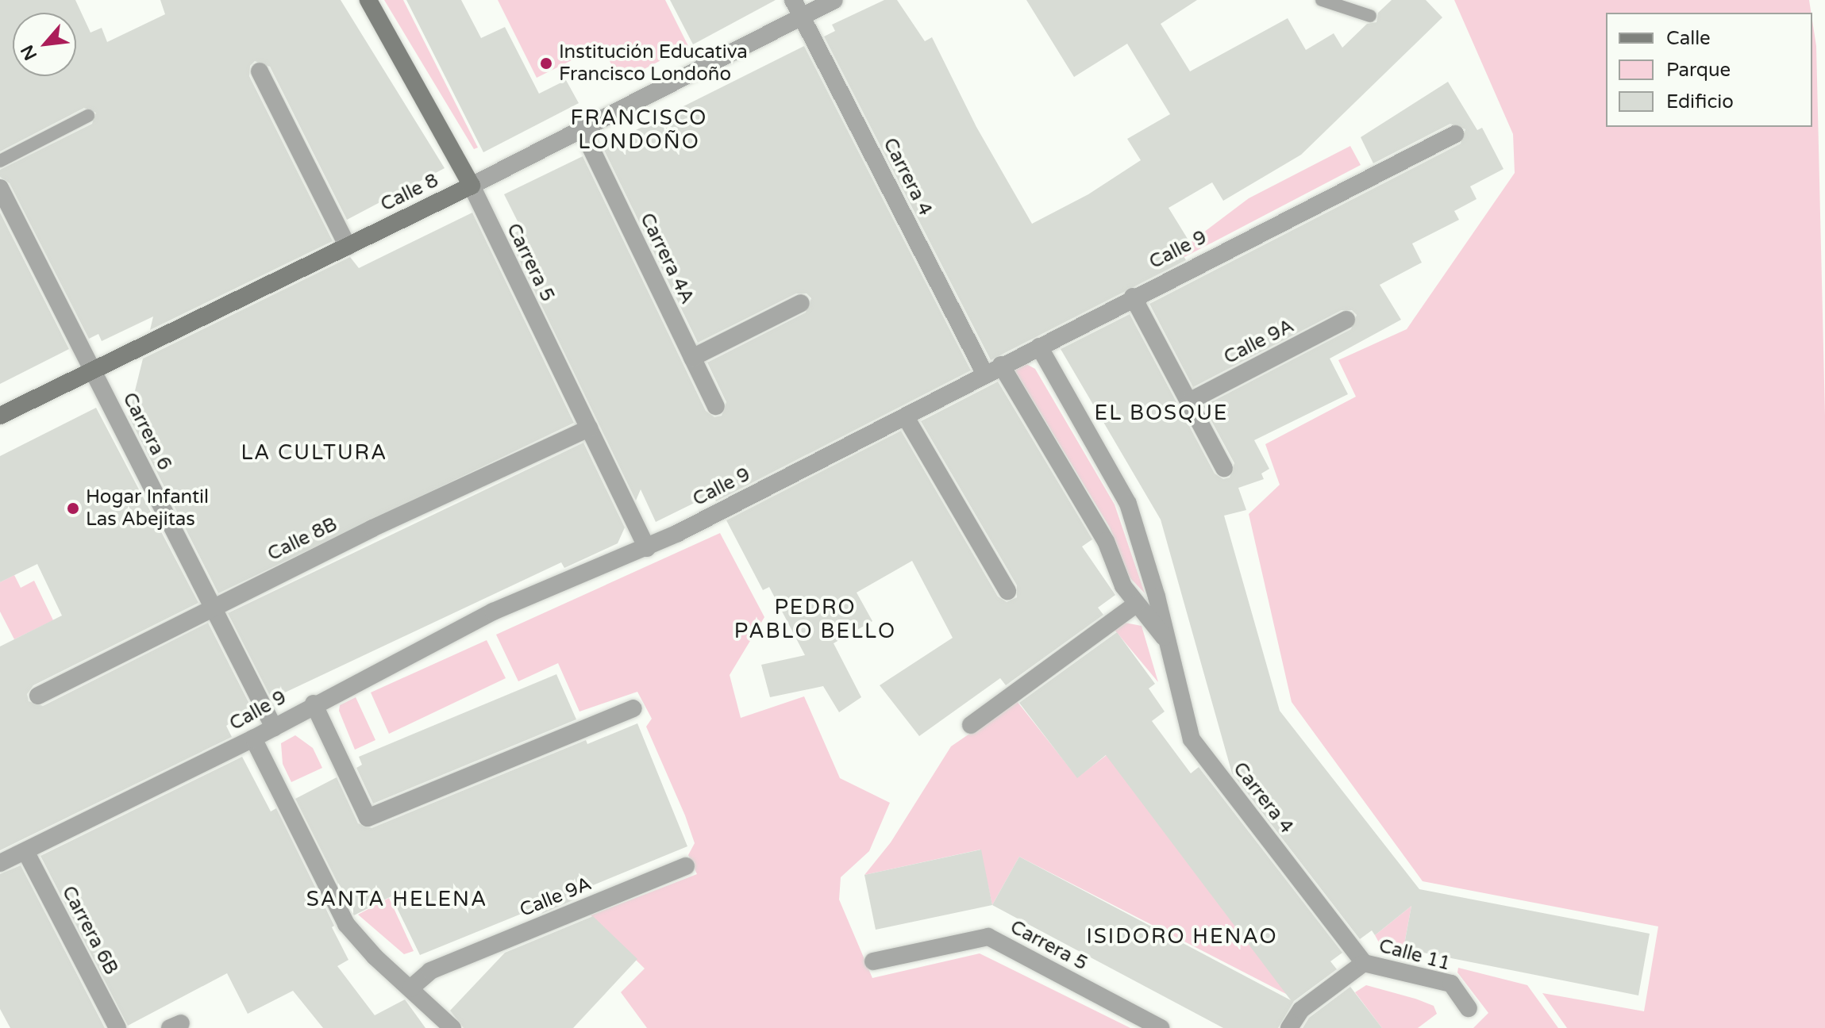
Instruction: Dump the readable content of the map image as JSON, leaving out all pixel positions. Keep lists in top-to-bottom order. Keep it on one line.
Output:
{"streets":{"main road":["Calle 8","Carrera 5"],"street":["Carrera 4","Calle 9","Carrera 4A","Calle 9A","Carrera 6","Calle 8B","Carrera 6B","Calle 11"]},"crossings":[["Carrera 4","Calle 8"],["Carrera 4","Calle 9"],["Carrera 4","Calle 11"],["Calle 8","Carrera 4A"],["Calle 8","Carrera 5"],["Calle 8","Carrera 6"],["Calle 9","Carrera 5"],["Calle 9","Carrera 6"],["Calle 9","Carrera 6B"],["Carrera 5","Calle 8B"],["Carrera 6","Calle 8B"]],"districts":["FRANCISCO LONDOÑO","EL BOSQUE","LA CULTURA","PEDRO PABLO BELLO","SANTA HELENA","ISIDORO HENAO"],"places":["Institución Educativa Francisco Londoño","Hogar Infantil Las Abejitas"],"legend":["Calle","Parque","Edificio"],"north":"bottom left"}
